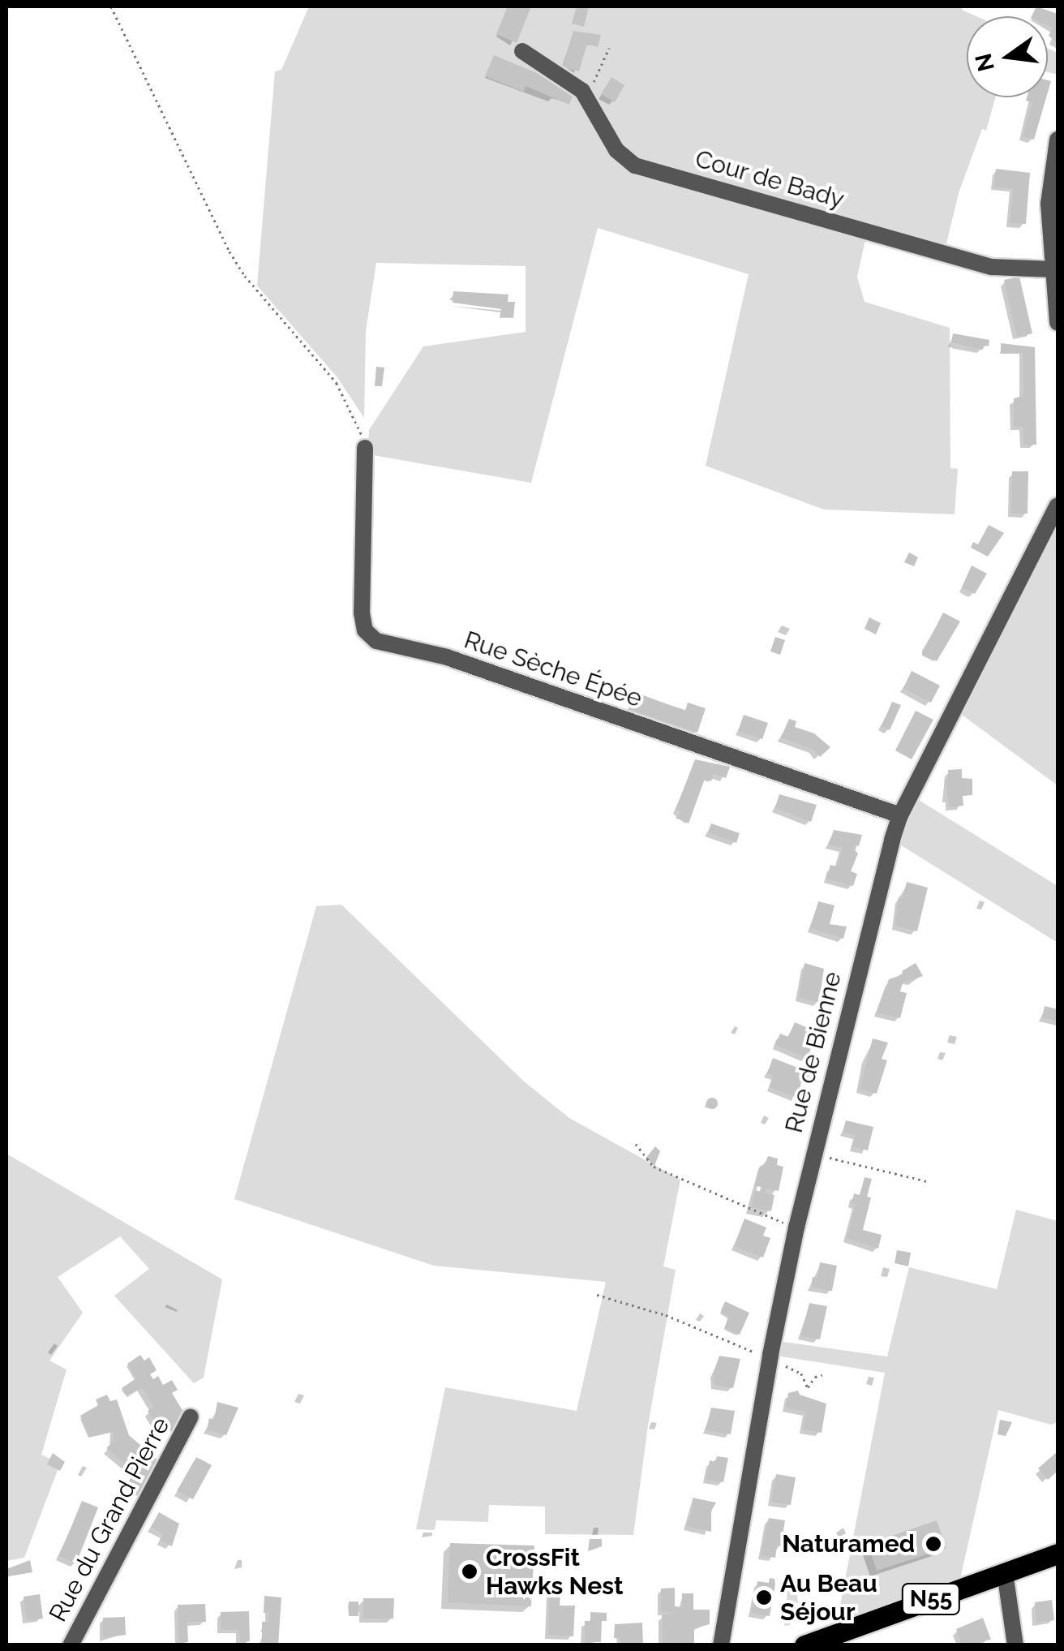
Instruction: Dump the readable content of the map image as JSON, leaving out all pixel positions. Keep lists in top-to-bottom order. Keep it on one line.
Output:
{"streets":{"main road":["N55"],"street":["Cour de Bady","Rue Sèche Épée","Rue de Bienne","Rue du Grand Pierre"]},"crossings":[["Rue Sèche Épée","Rue de Bienne"]],"places":["Naturamed","CrossFit Hawks Nest","Au Beau Séjour"],"north":"left"}
